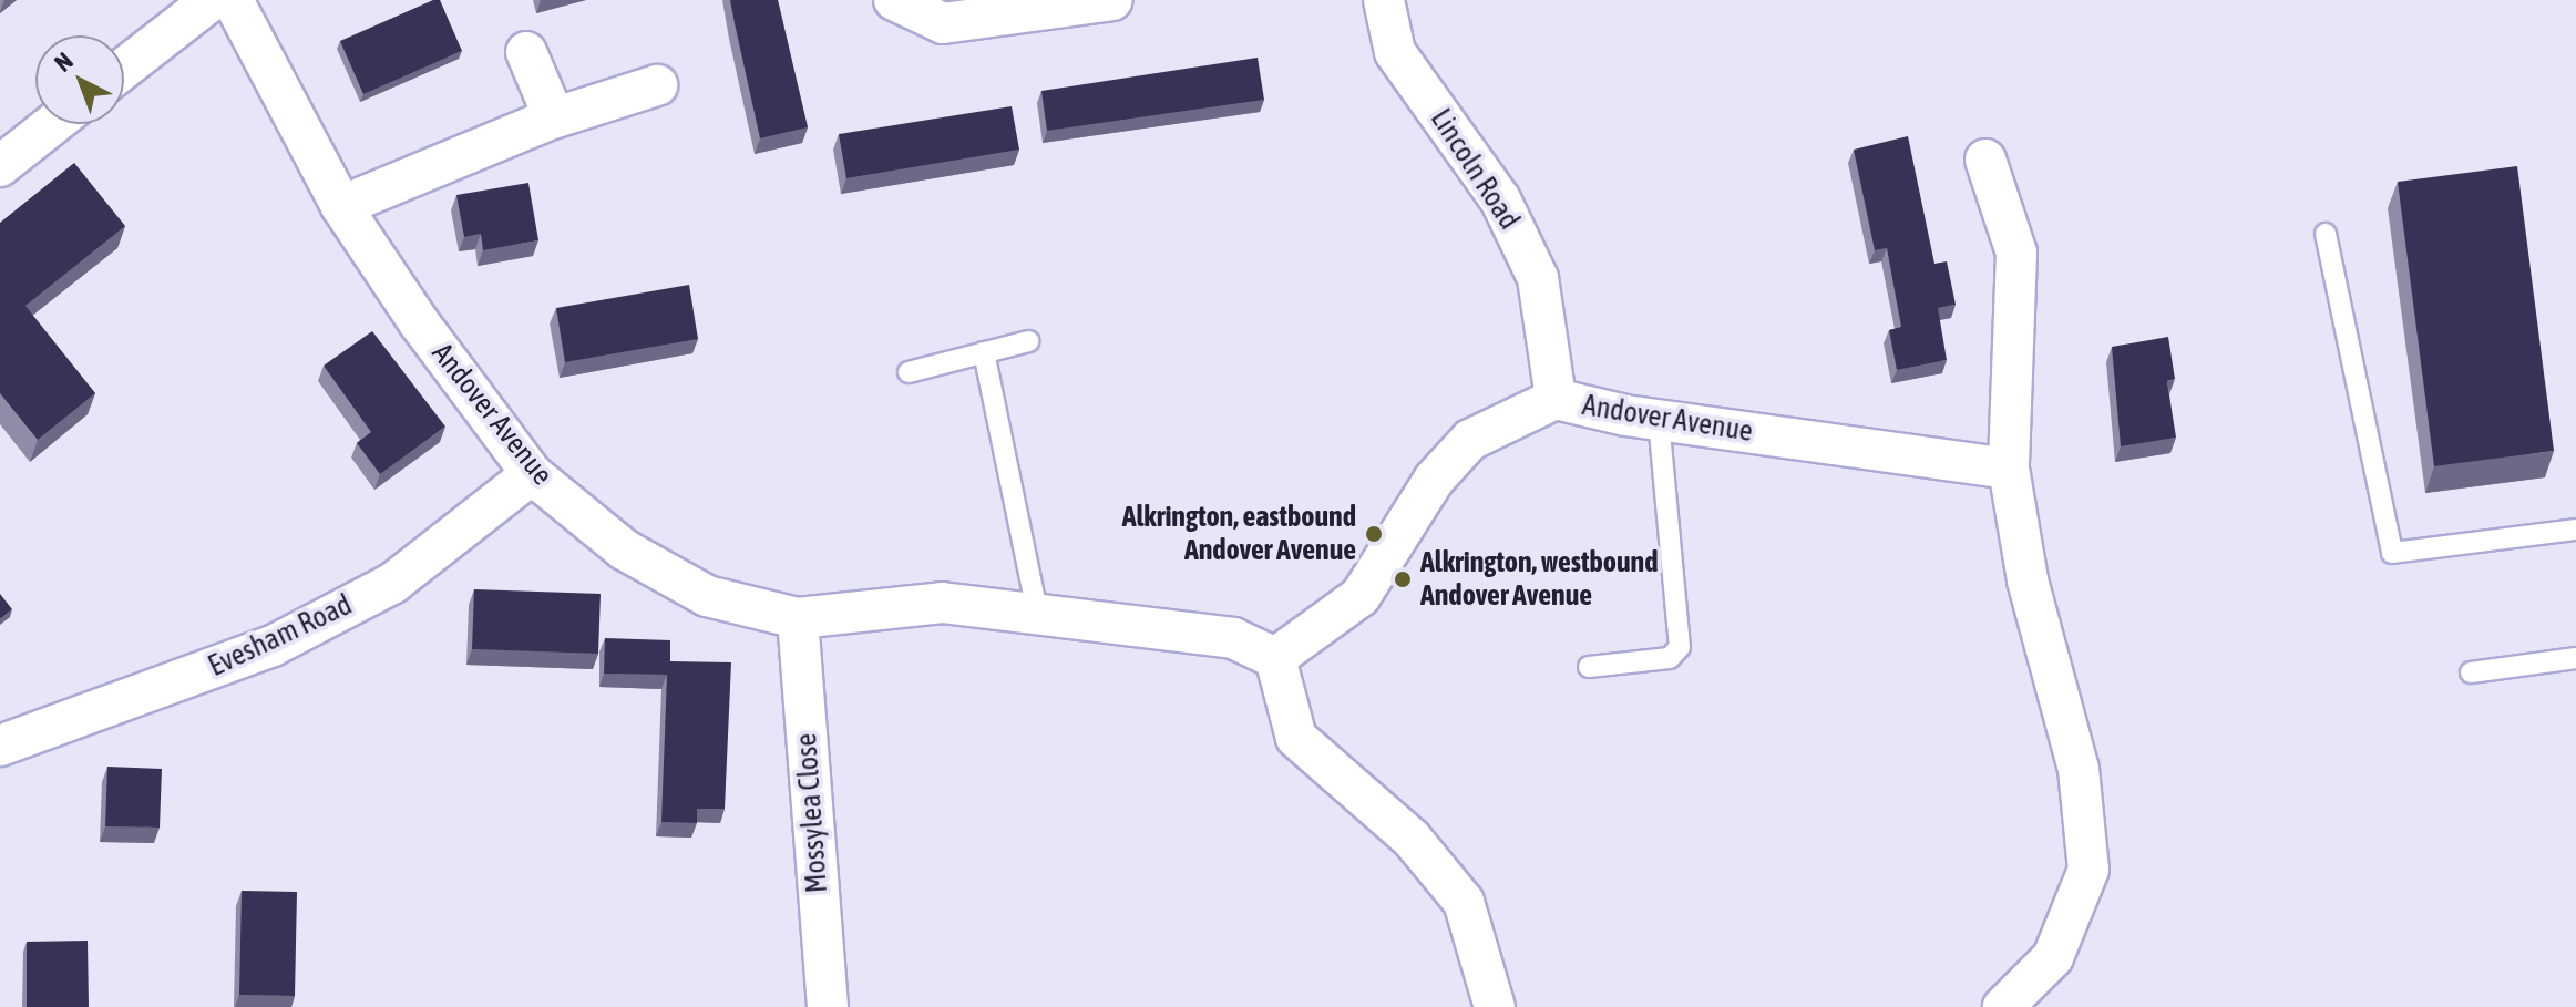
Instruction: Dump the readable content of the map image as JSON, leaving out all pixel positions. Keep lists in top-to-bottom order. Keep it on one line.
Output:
{"streets":{"street":["Lincoln Road","Andover Avenue","Evesham Road","Mossylea Close"]},"crossings":[["Lincoln Road","Andover Avenue"],["Andover Avenue","Evesham Road"],["Andover Avenue","Mossylea Close"]],"places":["Alkrington, eastbound Andover Avenue","Alkrington, westbound Andover Avenue"],"north":"top left"}
